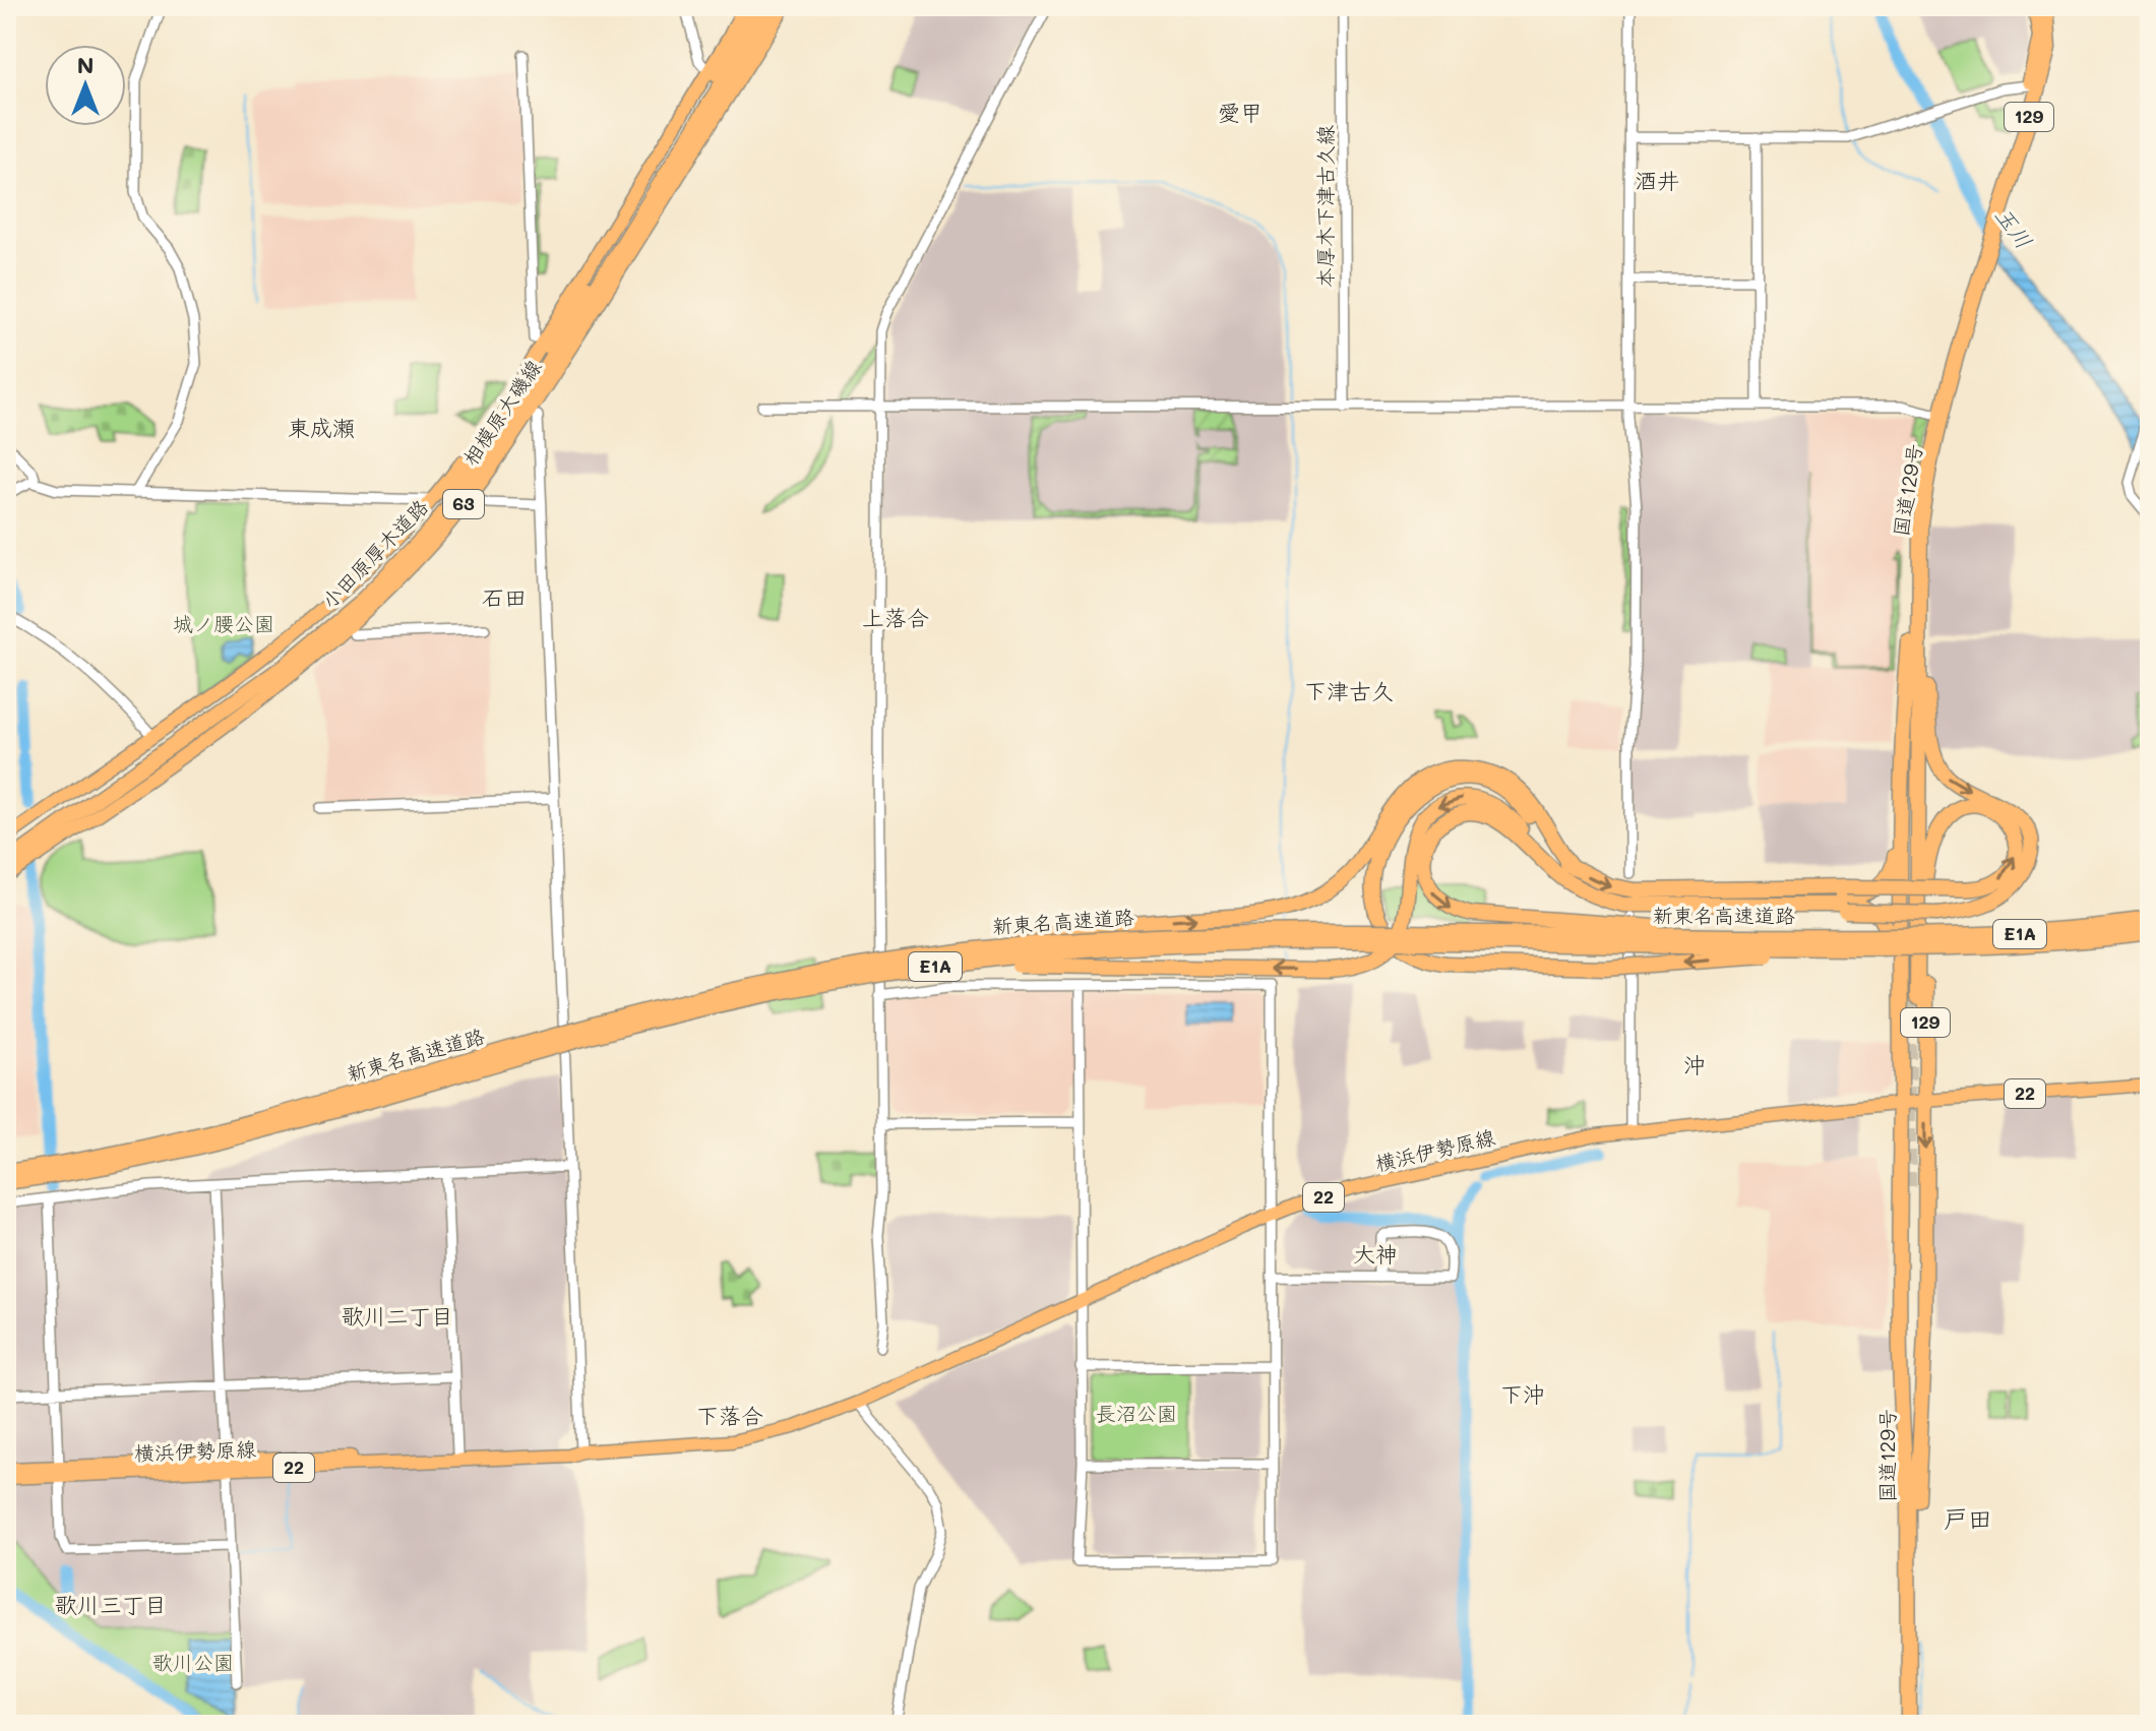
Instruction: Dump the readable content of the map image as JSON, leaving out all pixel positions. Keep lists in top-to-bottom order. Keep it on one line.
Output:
{"streets":{"highway":["129","国道129号","小田原厚木道路","新東名高速道路","E1A"],"main road":["相模原大磯線","63","22","横浜伊勢原線"],"street":["本厚木下津古久線"]},"crossings":[["129","国道129号"],["129","横浜伊勢原線"]],"districts":["愛甲","酒井","東成瀬","石田","上落合","下津古久","沖","大神","歌川二丁目","下沖","下落合","戸田","歌川三丁目"],"water":["玉川"],"parks":["城ノ腰公園","長沼公園","歌川公園"],"north":"top"}
